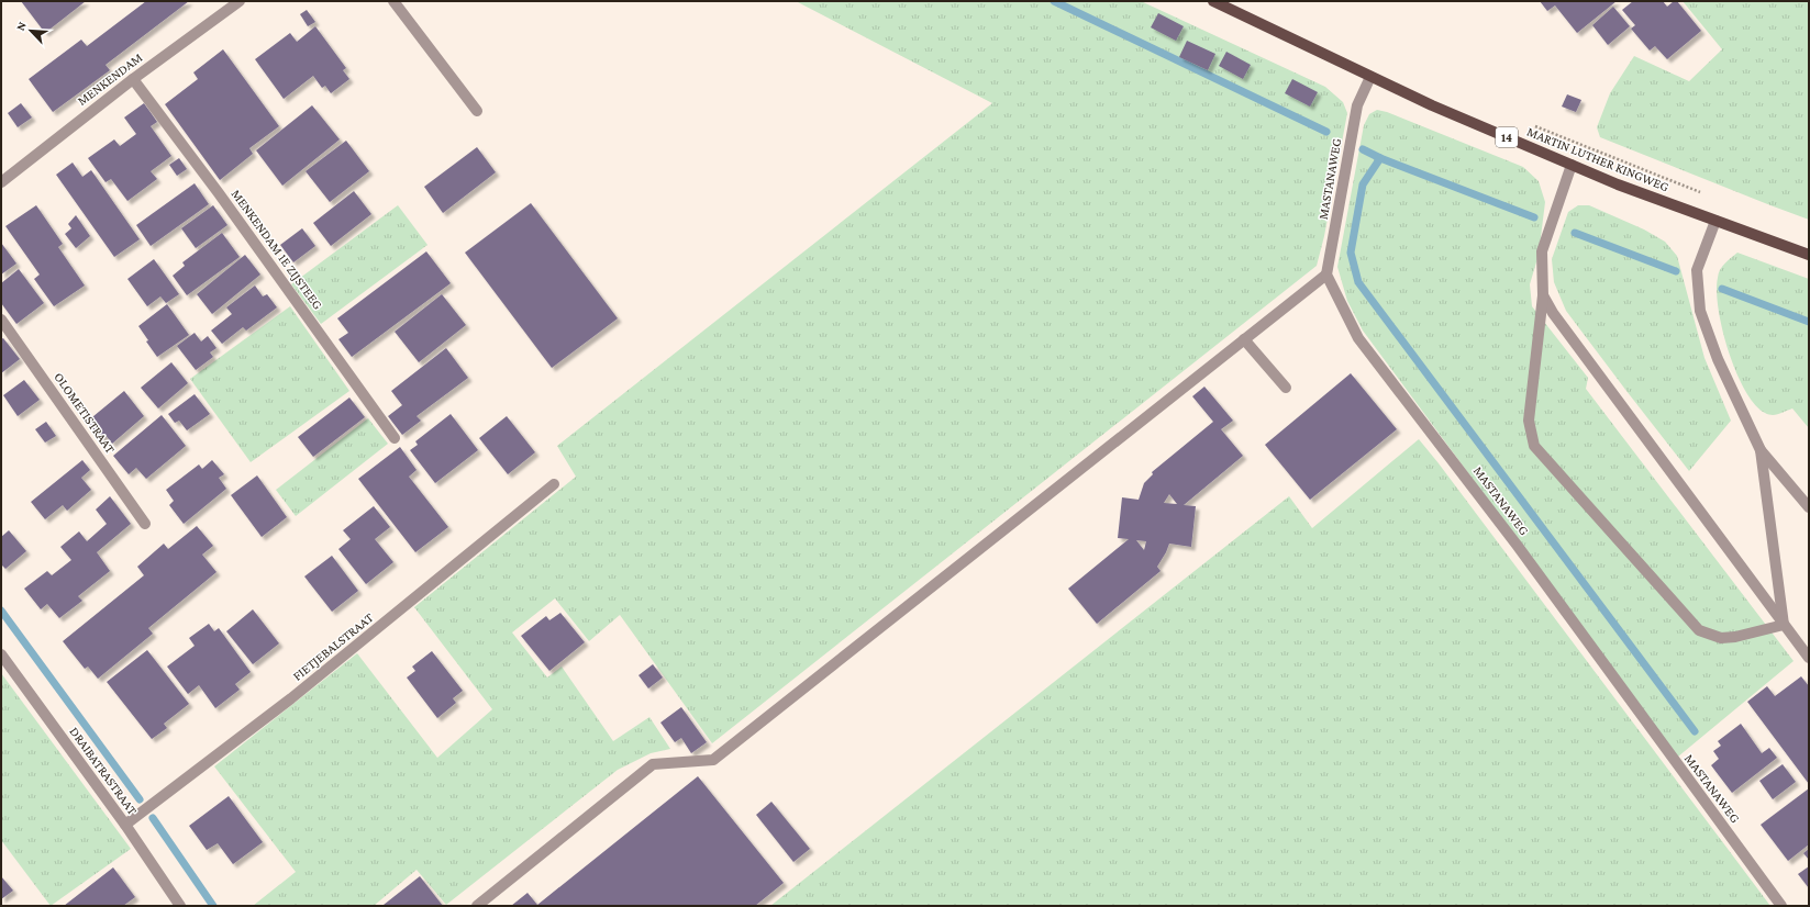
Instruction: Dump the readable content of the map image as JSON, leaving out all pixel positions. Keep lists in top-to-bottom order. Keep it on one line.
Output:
{"streets":{"main road":["14","MARTIN LUTHER KINGWEG"],"street":["MENKENDAM","MASTANAWEG","MENKENDAM 1E ZIJSTEEG","OLOMETISTRAAT","FIETJEBALSTRAAT","DRAIBATRASTRAAT"]},"crossings":[["MENKENDAM","MENKENDAM 1E ZIJSTEEG"],["MARTIN LUTHER KINGWEG","MASTANAWEG"],["FIETJEBALSTRAAT","DRAIBATRASTRAAT"]],"north":"top left"}
